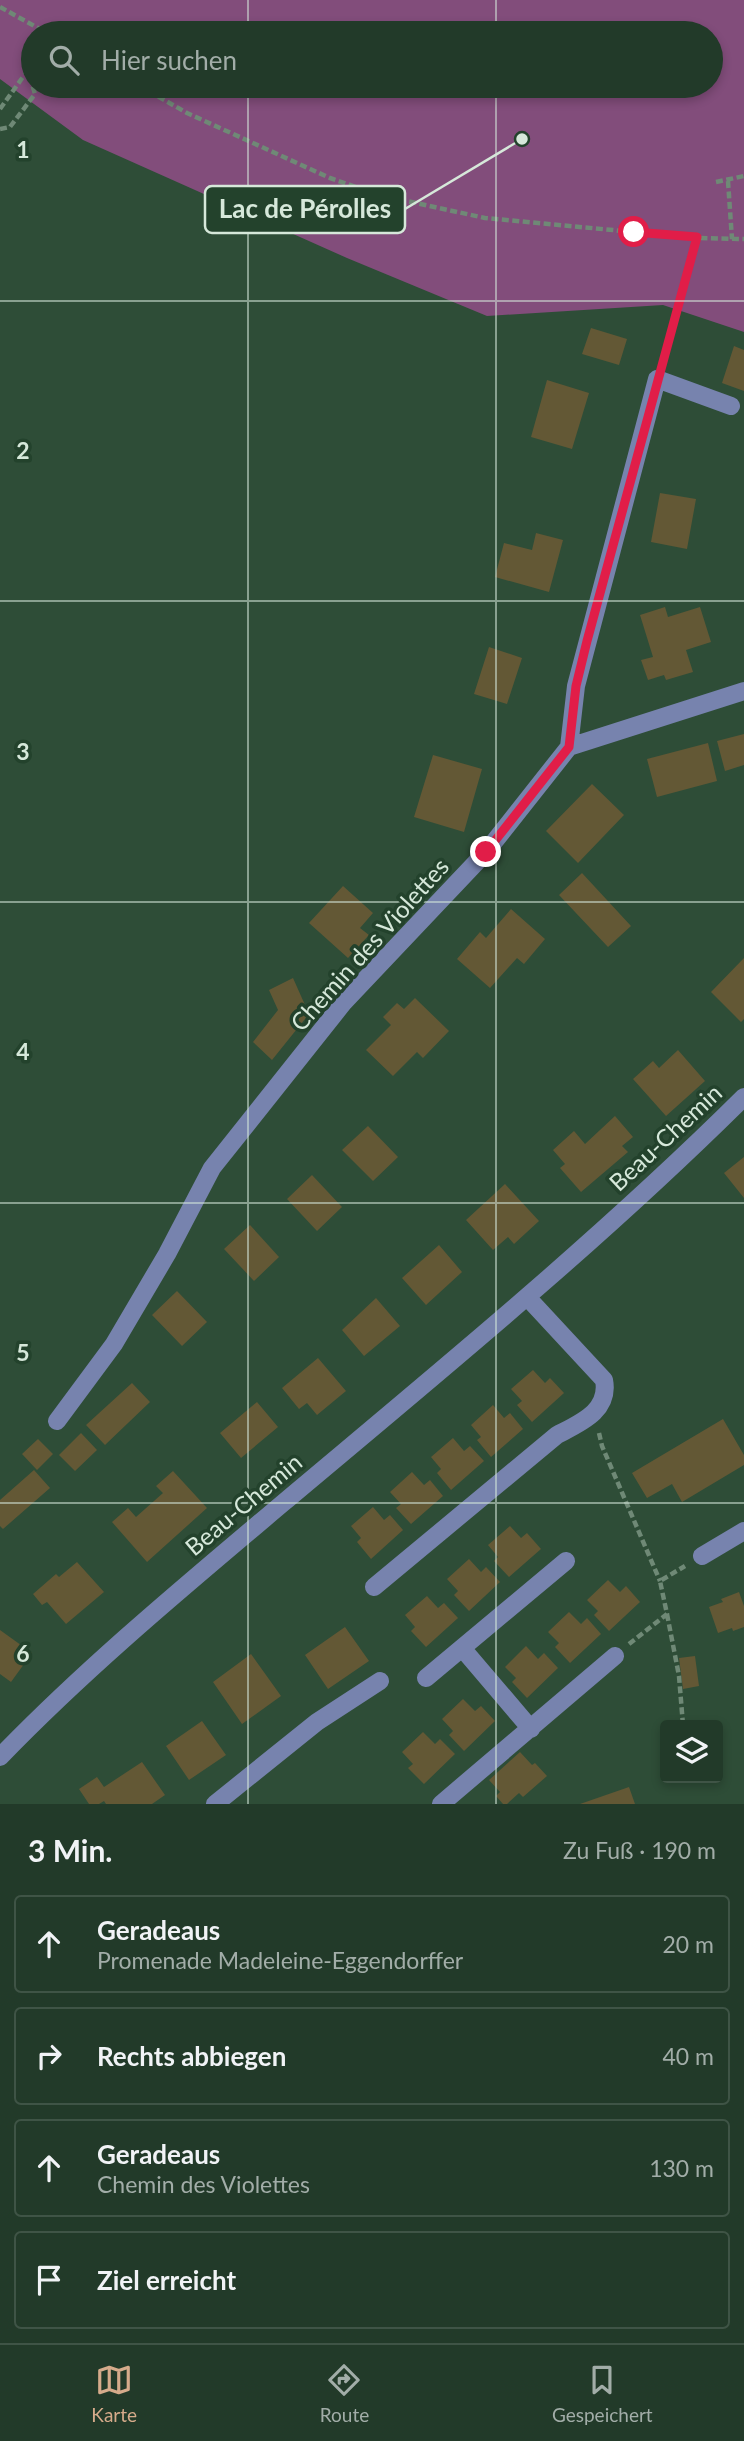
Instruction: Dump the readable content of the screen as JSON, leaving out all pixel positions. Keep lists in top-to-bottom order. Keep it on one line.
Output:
{"streets":{"street":["Chemin des Violettes","Beau-Chemin"]},"places":["Lac de Pérolles"],"page":{"search":"Hier suchen","heading":["3 Min.","Zu Fuß · 190 m"],"list":[["Geradeaus","Promenade Madeleine-Eggendorffer","20 m"],["Rechts abbiegen","40 m"],["Geradeaus","Chemin des Violettes","130 m"],"Ziel erreicht"],"nav":["Karte","Route","Gespeichert"]},"grid":{"rows":["1","2","3","4","5","6"]}}
